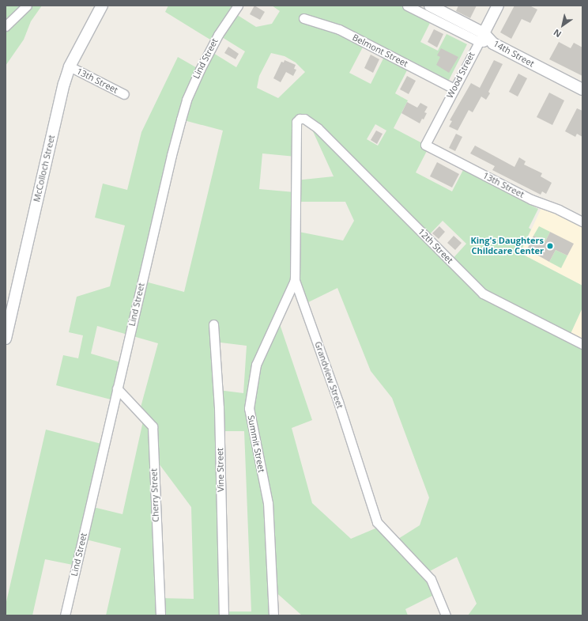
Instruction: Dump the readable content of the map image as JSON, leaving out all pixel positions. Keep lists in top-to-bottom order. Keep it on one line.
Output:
{"streets":{"street":["Belmont Street","14th Street","Lind Street","Wood Street","13th Street","McColloch Street","12th Street","Grandview Street","Summit Street","Vine Street","Cherry Street"]},"crossings":[["Belmont Street","Wood Street"],["14th Street","Wood Street"],["Lind Street","Cherry Street"],["Wood Street","13th Street"],["13th Street","McColloch Street"],["12th Street","Grandview Street"],["Grandview Street","Summit Street"]],"places":["King's Daughters Childcare Center"],"north":"bottom left"}
